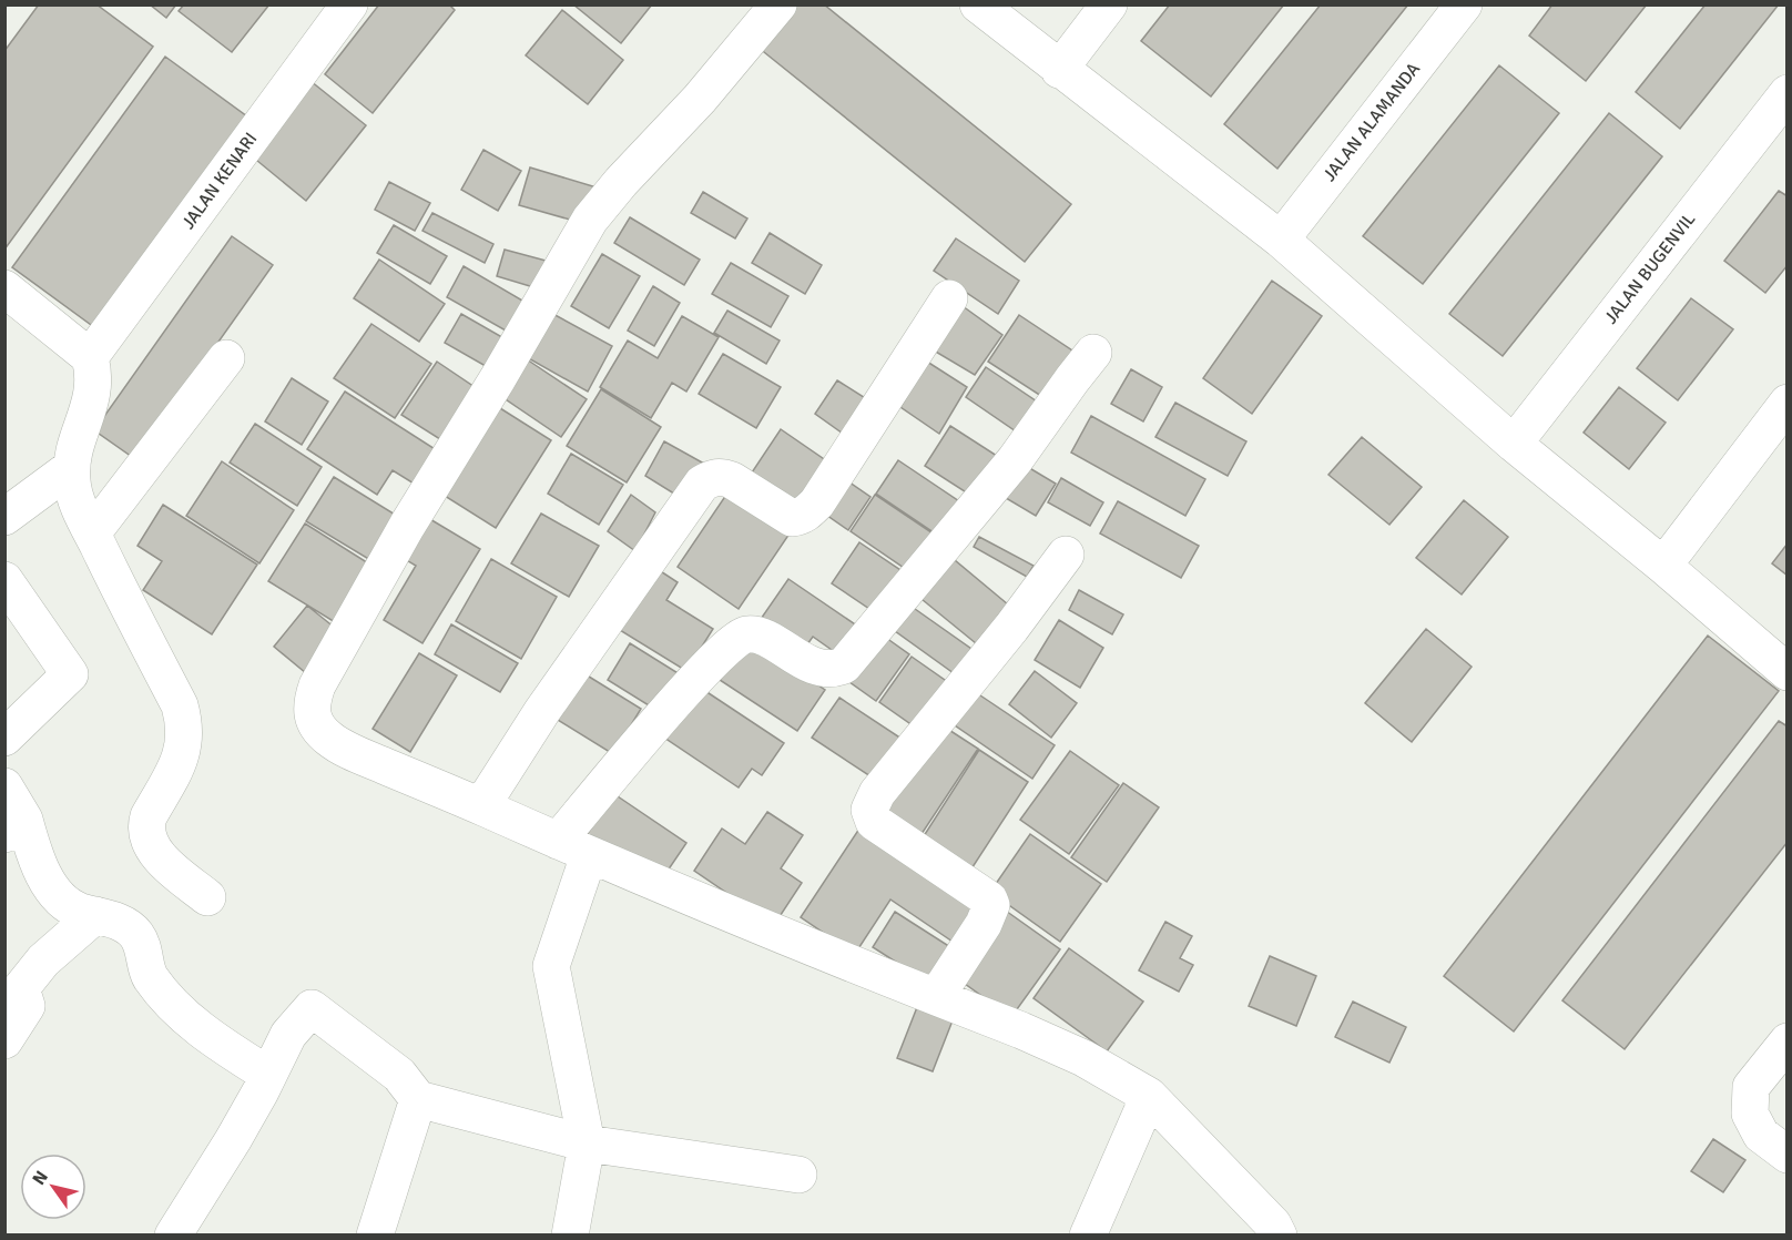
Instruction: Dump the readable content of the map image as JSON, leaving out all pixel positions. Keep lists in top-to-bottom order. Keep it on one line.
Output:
{"streets":{"street":["JALAN ALAMANDA","JALAN KENARI","JALAN BUGENVIL"]},"north":"top left"}
